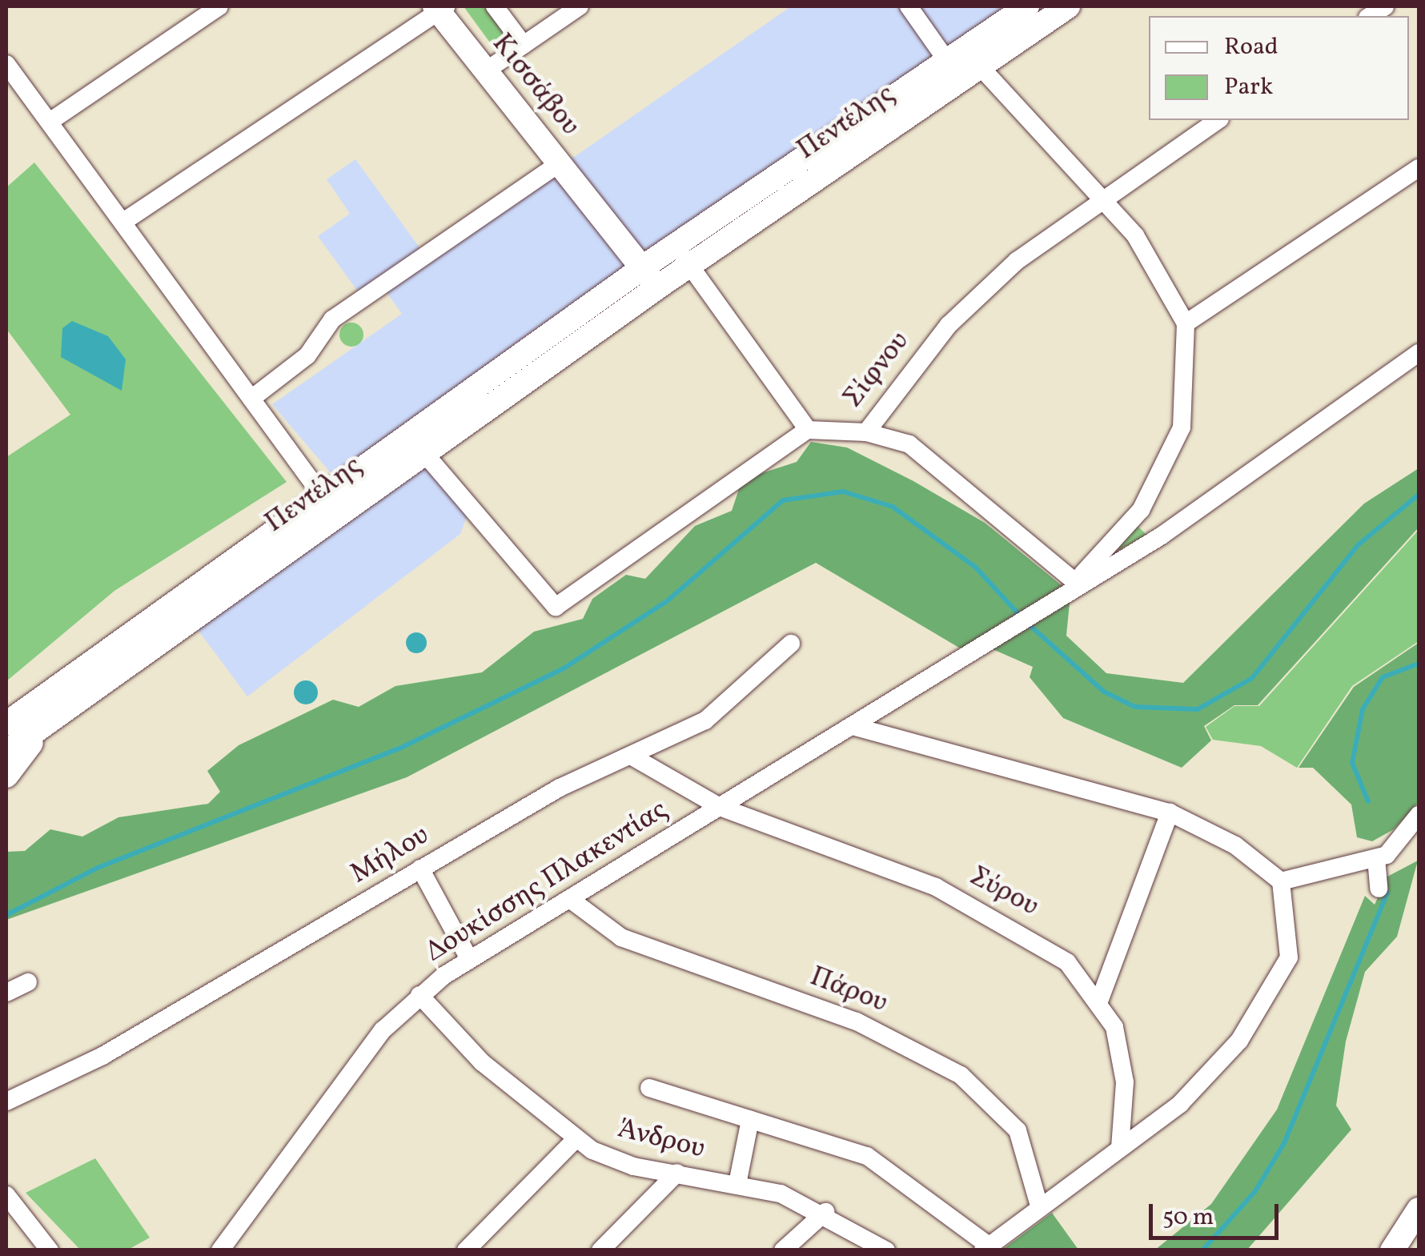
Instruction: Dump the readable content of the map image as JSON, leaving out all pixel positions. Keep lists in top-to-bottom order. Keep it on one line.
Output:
{"streets":{"main road":["Κισσάβου","Πεντέλης"],"street":["Σίφνου","Μήλου","Δουκίσσης Πλακεντίας","Σύρου","Πάρου","Άνδρου"]},"crossings":[["Κισσάβου","Πεντέλης"],["Μήλου","Σύρου"],["Δουκίσσης Πλακεντίας","Σύρου"],["Δουκίσσης Πλακεντίας","Πάρου"],["Δουκίσσης Πλακεντίας","Άνδρου"]],"legend":["Road","Park"],"scale_bar":"50 m"}
